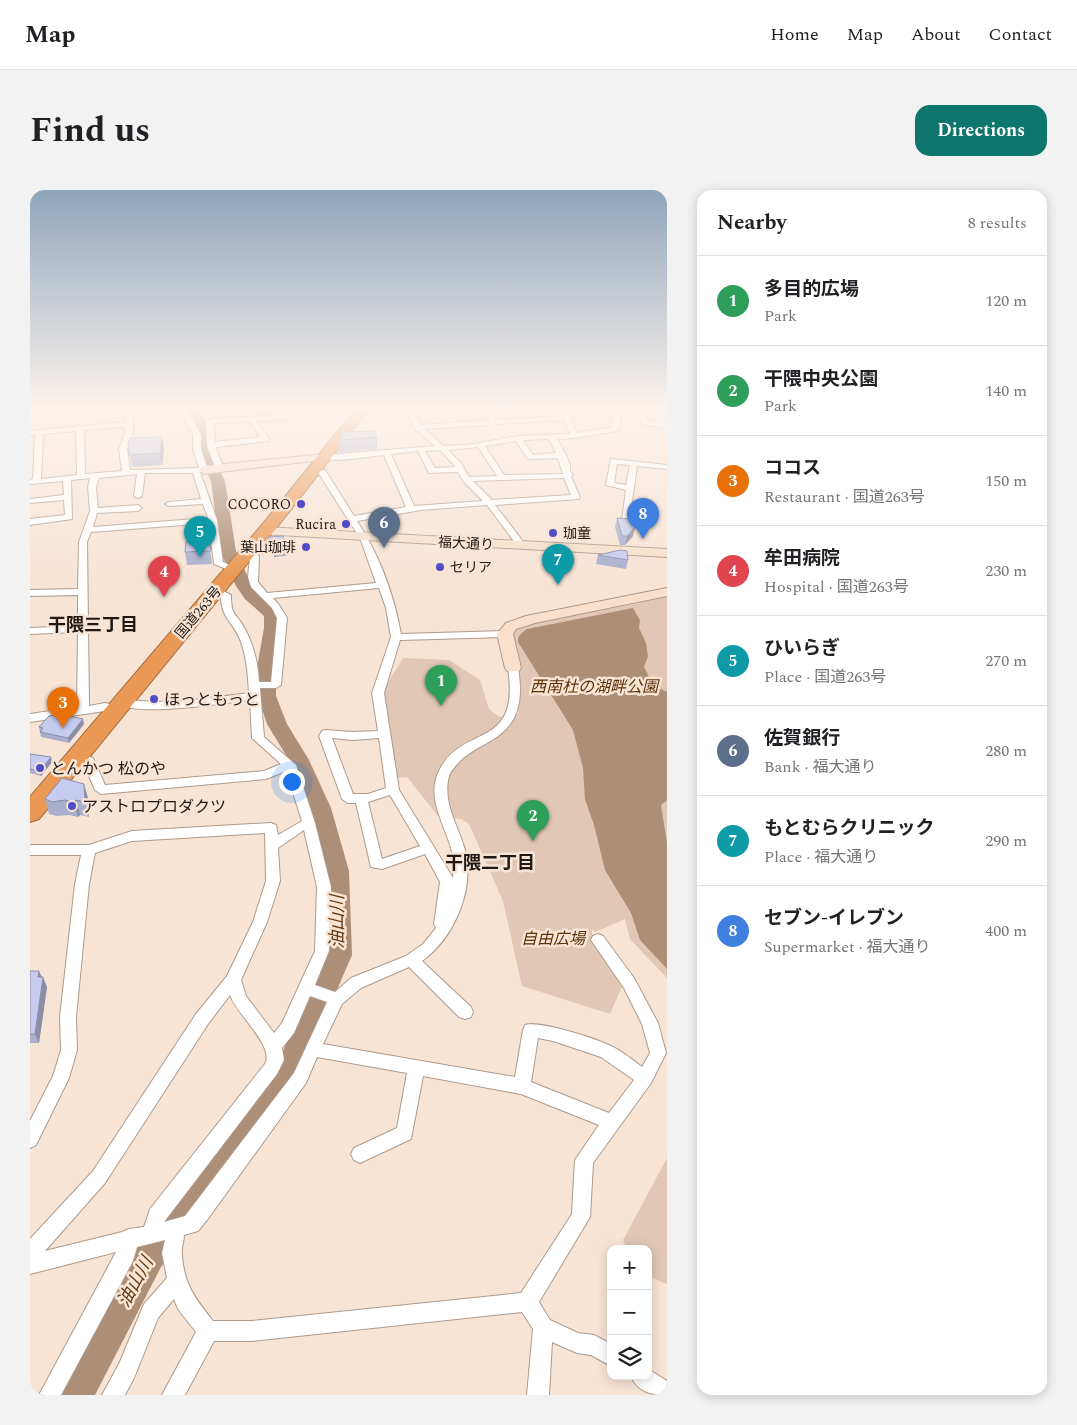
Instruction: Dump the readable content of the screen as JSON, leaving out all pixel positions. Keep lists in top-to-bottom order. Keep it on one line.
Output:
{"streets":{"highway":["国道263号"],"street":["福大通り"]},"crossings":[["福大通り","国道263号"]],"districts":["干隈三丁目","干隈二丁目"],"water":["油山川"],"parks":["西南杜の湖畔公園","自由広場"],"places":["COCORO","Rucira","珈童","葉山珈琲","セリア","ほっともっと","とんかつ 松のや","アストロプロダクツ"],"page":{"header":"Map","nav":["Home","Map","About","Contact"],"title":"Find us","buttons":"Directions","heading":["Nearby","8 results"],"list":[{"mark":"1","name":"多目的広場","note":"Park","value":"120 m"},{"mark":"2","name":"干隈中央公園","note":"Park","value":"140 m"},{"mark":"3","name":"ココス","note":"Restaurant · 国道263号","value":"150 m"},{"mark":"4","name":"牟田病院","note":"Hospital · 国道263号","value":"230 m"},{"mark":"5","name":"ひいらぎ","note":"Place · 国道263号","value":"270 m"},{"mark":"6","name":"佐賀銀行","note":"Bank · 福大通り","value":"280 m"},{"mark":"7","name":"もとむらクリニック","note":"Place · 福大通り","value":"290 m"},{"mark":"8","name":"セブン-イレブン","note":"Supermarket · 福大通り","value":"400 m"}],"pins":["8","6","5","7","4","1","3","2"],"map_buttons":["+","−"]}}
